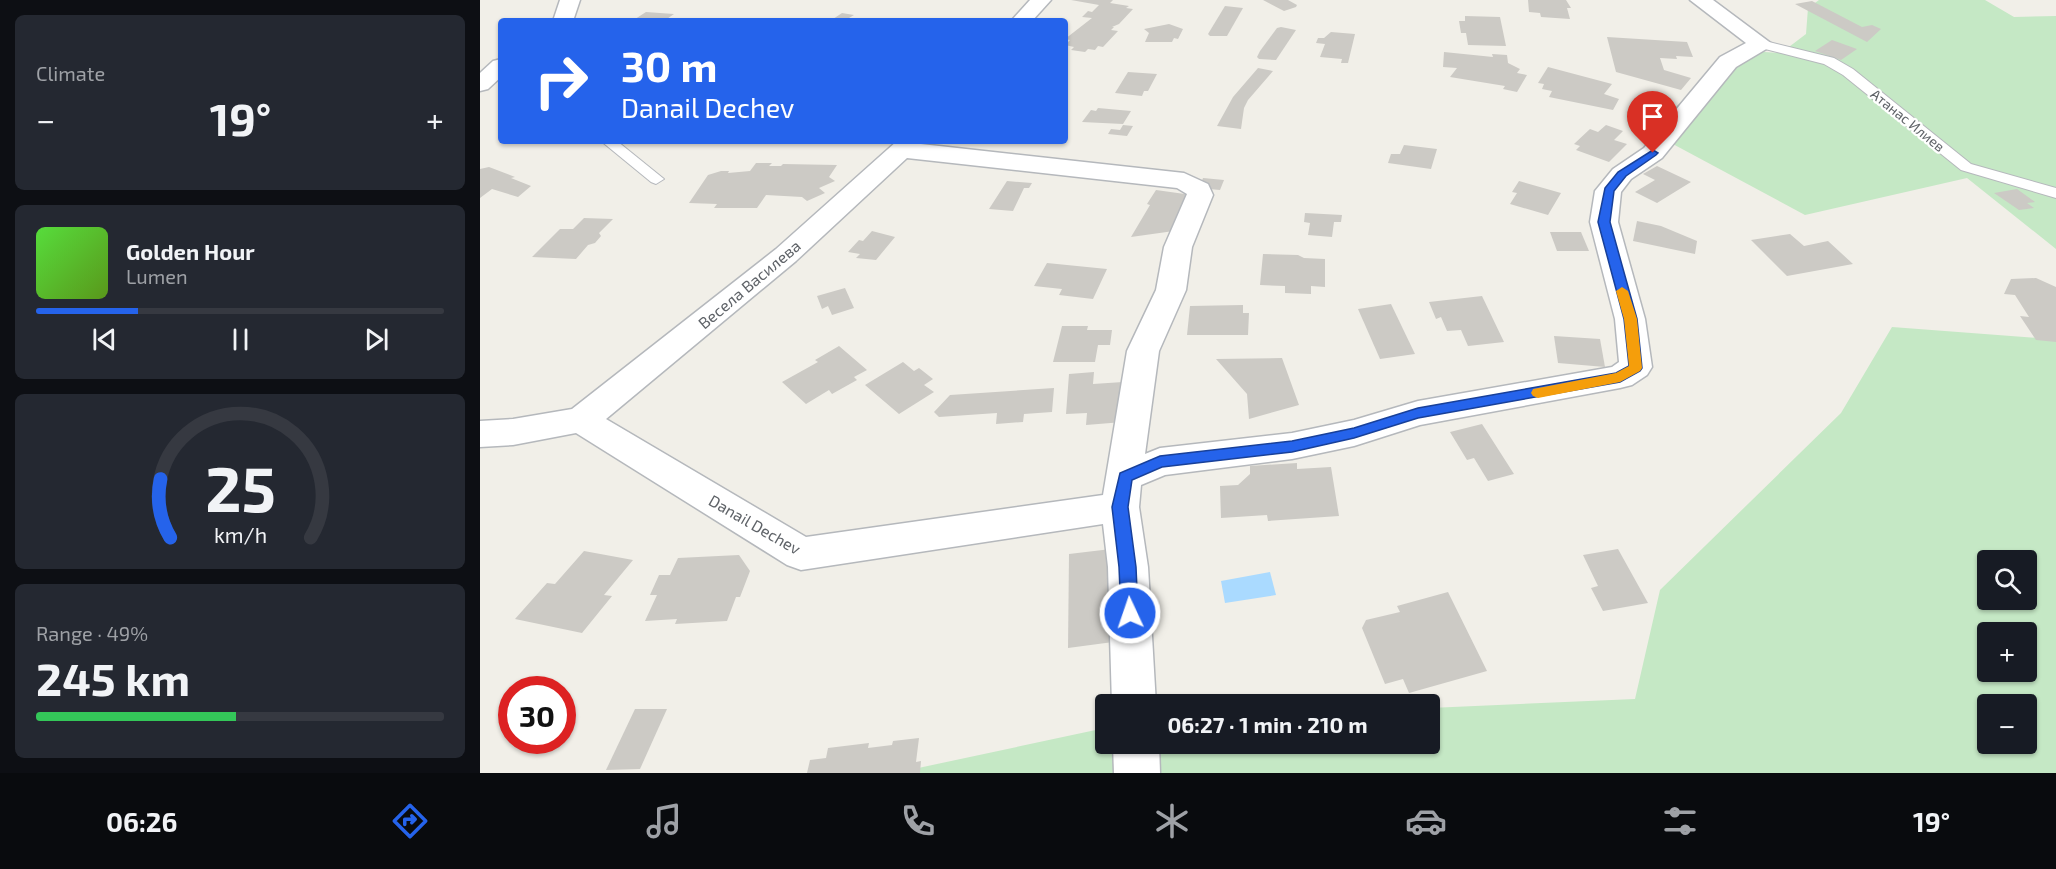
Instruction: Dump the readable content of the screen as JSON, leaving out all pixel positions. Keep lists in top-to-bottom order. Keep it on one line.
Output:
{"streets":{"street":["Весела Василева","Danail Dechev"],"lane":["Атанас Илиев"]},"crossings":[["Атанас Илиев","Danail Dechev"],["Весела Василева","Danail Dechev"]],"page":{"tile":["Climate",["Range · 49%","245 km"]],"turn":["30 m","Danail Dechev"],"heat":["−","19°","+"],"song":["Golden Hour","Lumen"],"map_buttons":["+","−"],"limit":"30","trip":"06:27 · 1 min · 210 m","tabs":["06:26","19°"],"gauge":["25","km/h"]}}
